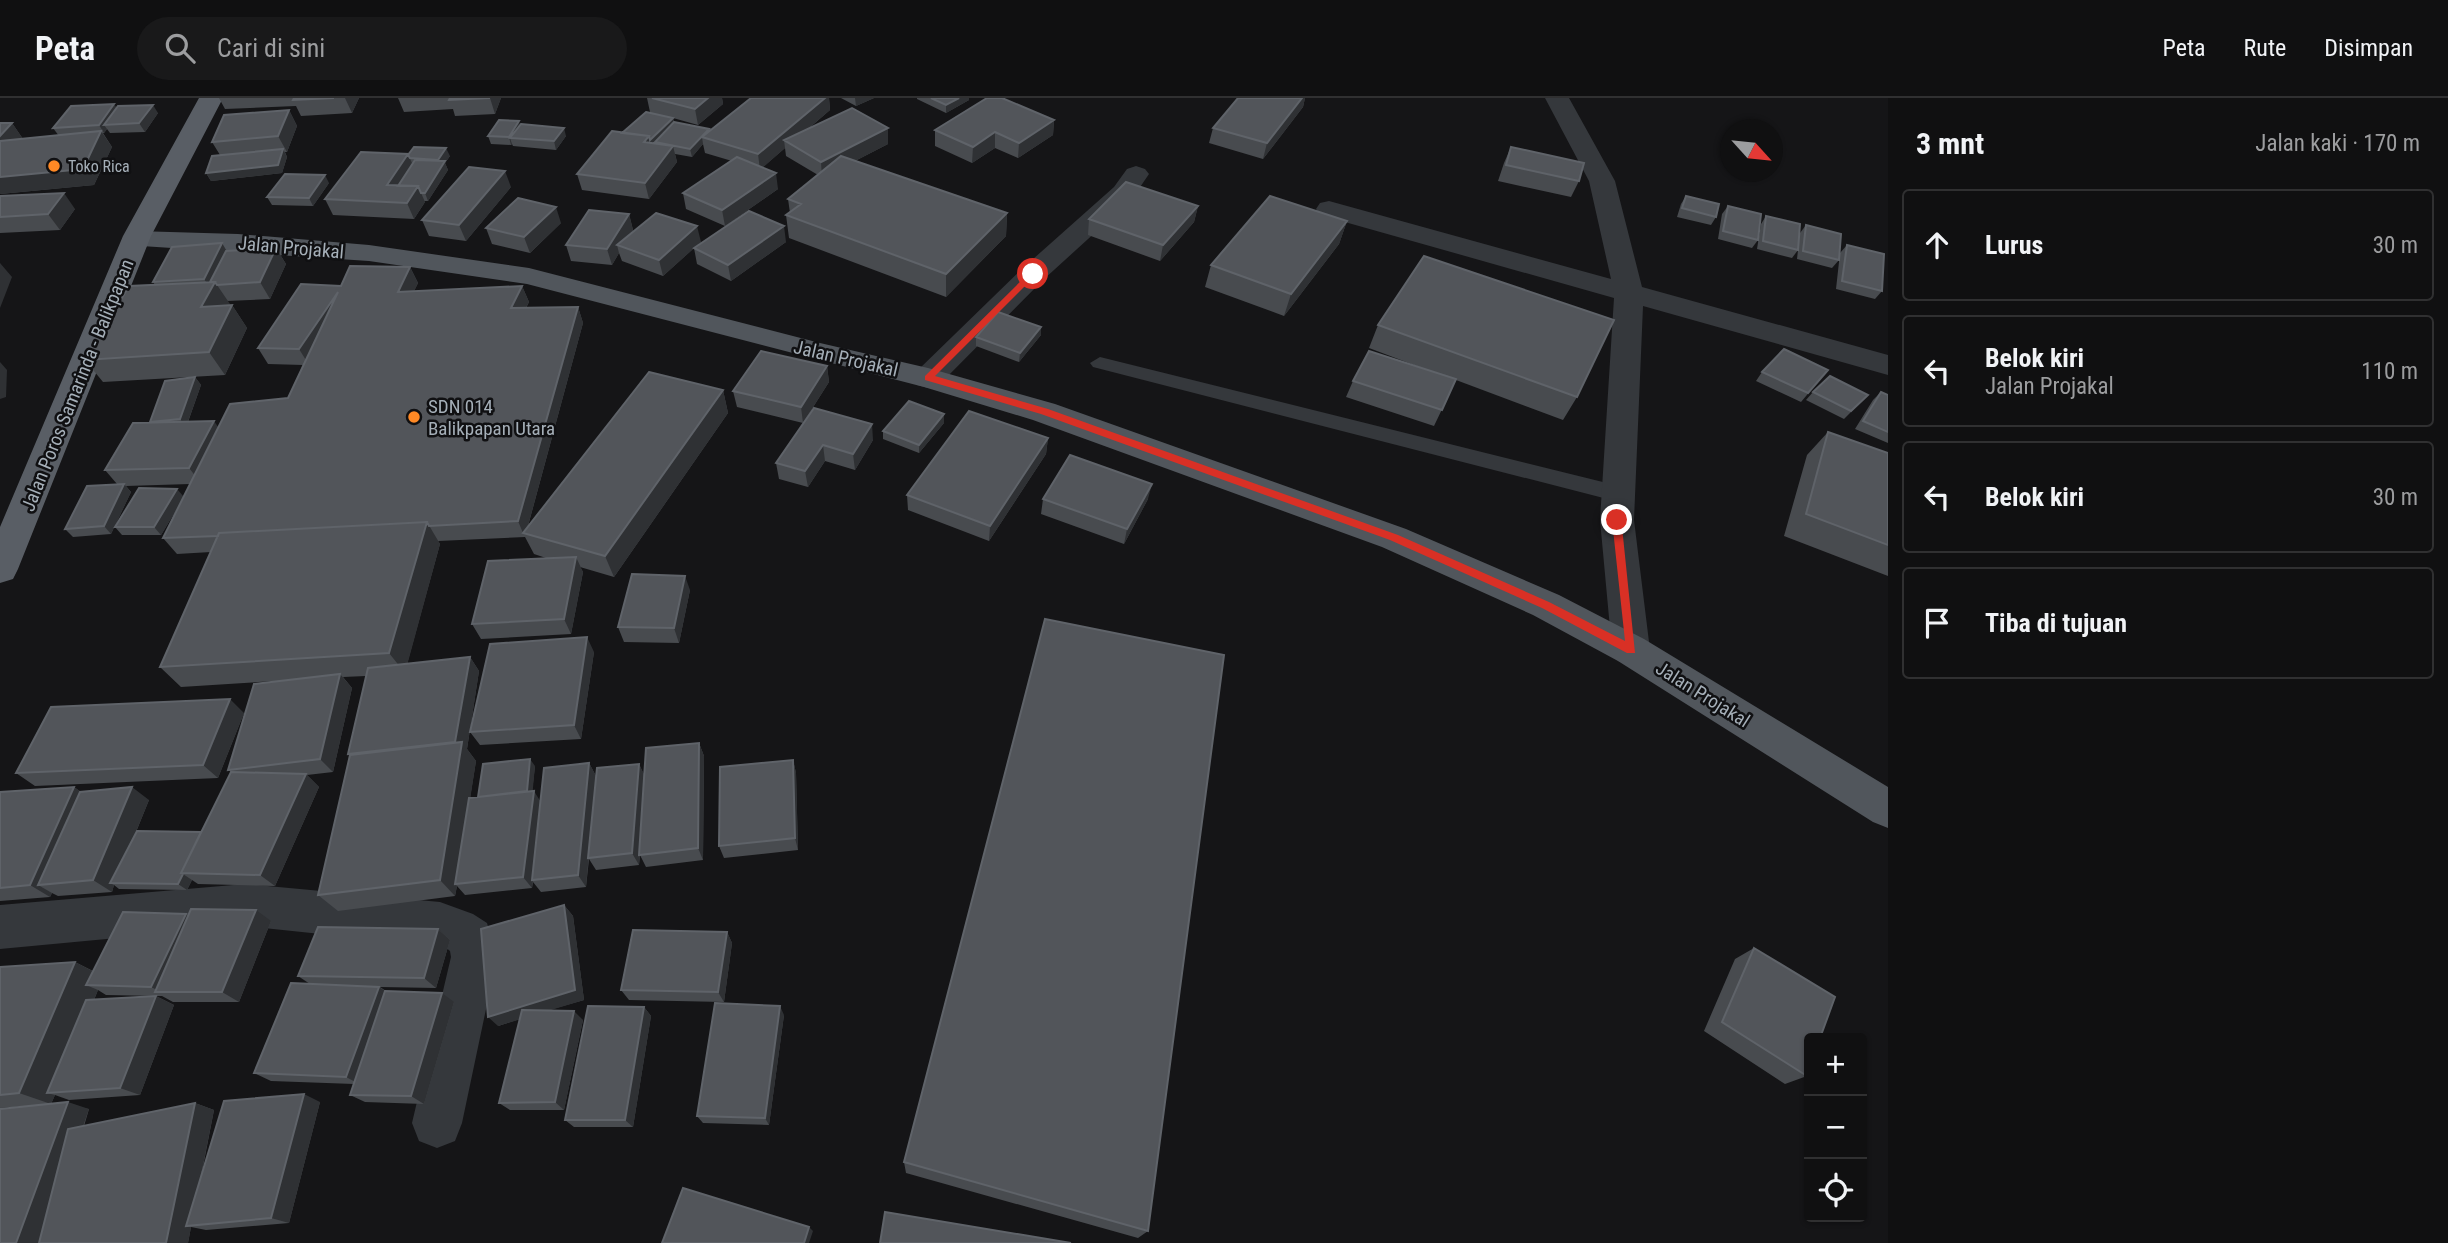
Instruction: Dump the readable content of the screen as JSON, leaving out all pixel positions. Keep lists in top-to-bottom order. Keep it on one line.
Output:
{"streets":{"highway":["Jalan Poros Samarinda - Balikpapan"],"main road":["Jalan Projakal"]},"crossings":[["Jalan Projakal","Jalan Poros Samarinda - Balikpapan"]],"places":["Toko Rica","SDN 014 Balikpapan Utara"],"north":"bottom right","page":{"header":"Peta","search":"Cari di sini","nav":["Peta","Rute","Disimpan"],"heading":["3 mnt","Jalan kaki · 170 m"],"list":[["Lurus","30 m"],["Belok kiri","Jalan Projakal","110 m"],["Belok kiri","30 m"],"Tiba di tujuan"],"map_buttons":["+","−"]}}
